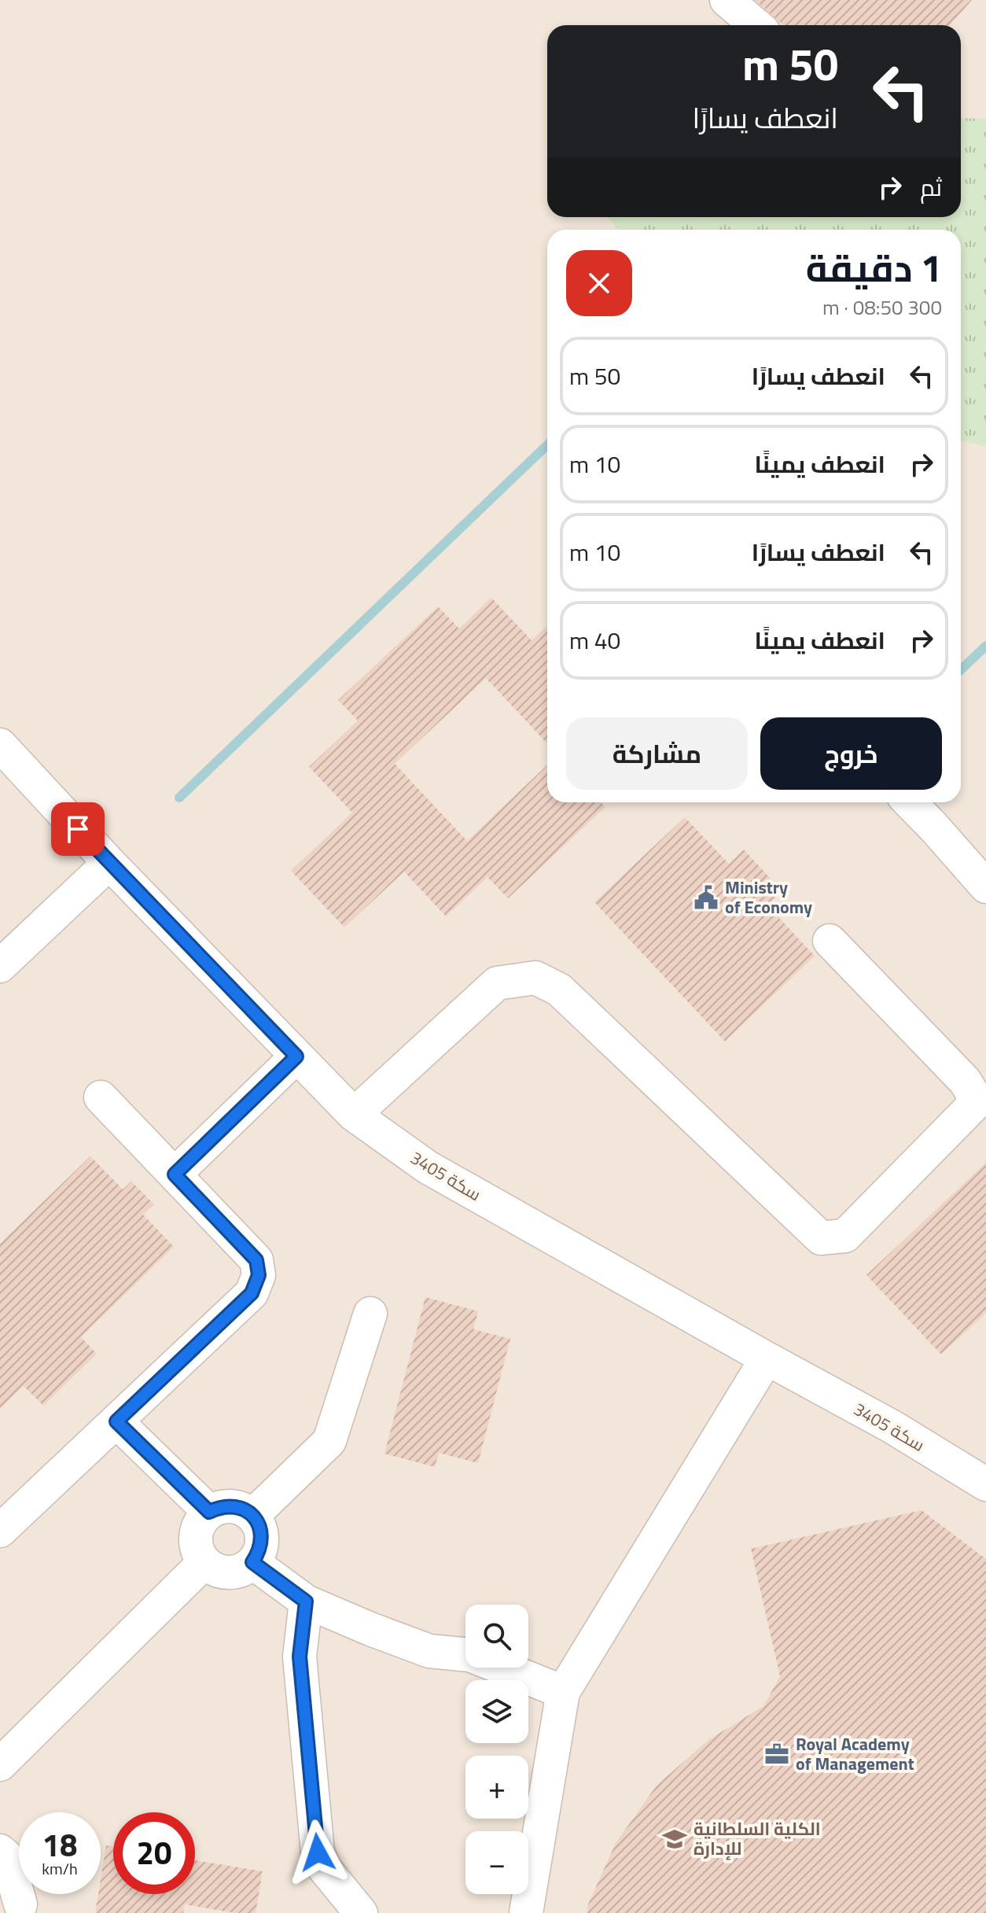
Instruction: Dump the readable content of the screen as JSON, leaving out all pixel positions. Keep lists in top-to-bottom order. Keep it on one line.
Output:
{"streets":{"street":["سكة 3405"]},"places":{"public building":["Ministry of Economy"],"office":["Royal Academy of Management"],"school or university":["الكلية السلطانية للإدارة"]},"page":{"turn":["50 m","انعطف يسارًا"],"then":"ثم","heading":["1 دقيقة","300 m · 08:50"],"list":[{"name":"انعطف يسارًا","value":"50 m"},{"name":"انعطف يمينًا","value":"10 m"},{"name":"انعطف يسارًا","value":"10 m"},{"name":"انعطف يمينًا","value":"40 m"}],"buttons":["خروج","مشاركة"],"map_buttons":["+","−"],"speed":"18 km/h","limit":"20"}}
